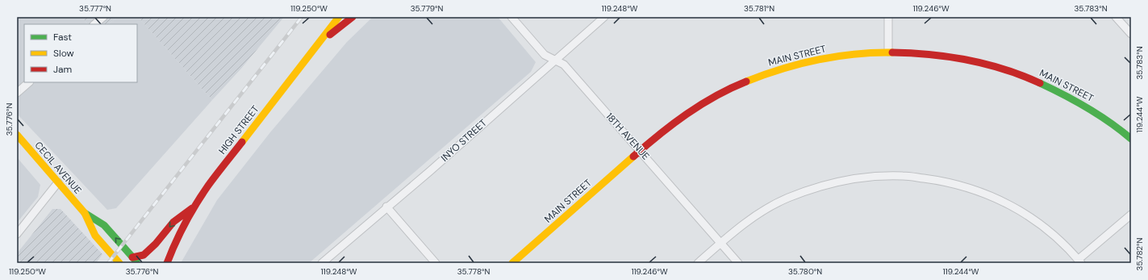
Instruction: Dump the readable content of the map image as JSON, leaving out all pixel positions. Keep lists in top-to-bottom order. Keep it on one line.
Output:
{"streets":{"street":["MAIN STREET","HIGH STREET","18TH AVENUE","INYO STREET","CECIL AVENUE"]},"crossings":[["MAIN STREET","18TH AVENUE"],["18TH AVENUE","INYO STREET"]],"legend":["Fast","Slow","Jam"],"coordinates":["35.777°N","119.250°W","35.779°N","119.248°W","35.781°N","119.246°W","35.783°N","119.244°W","35.776°N","35.782°N","35.778°N","35.780°N"]}
